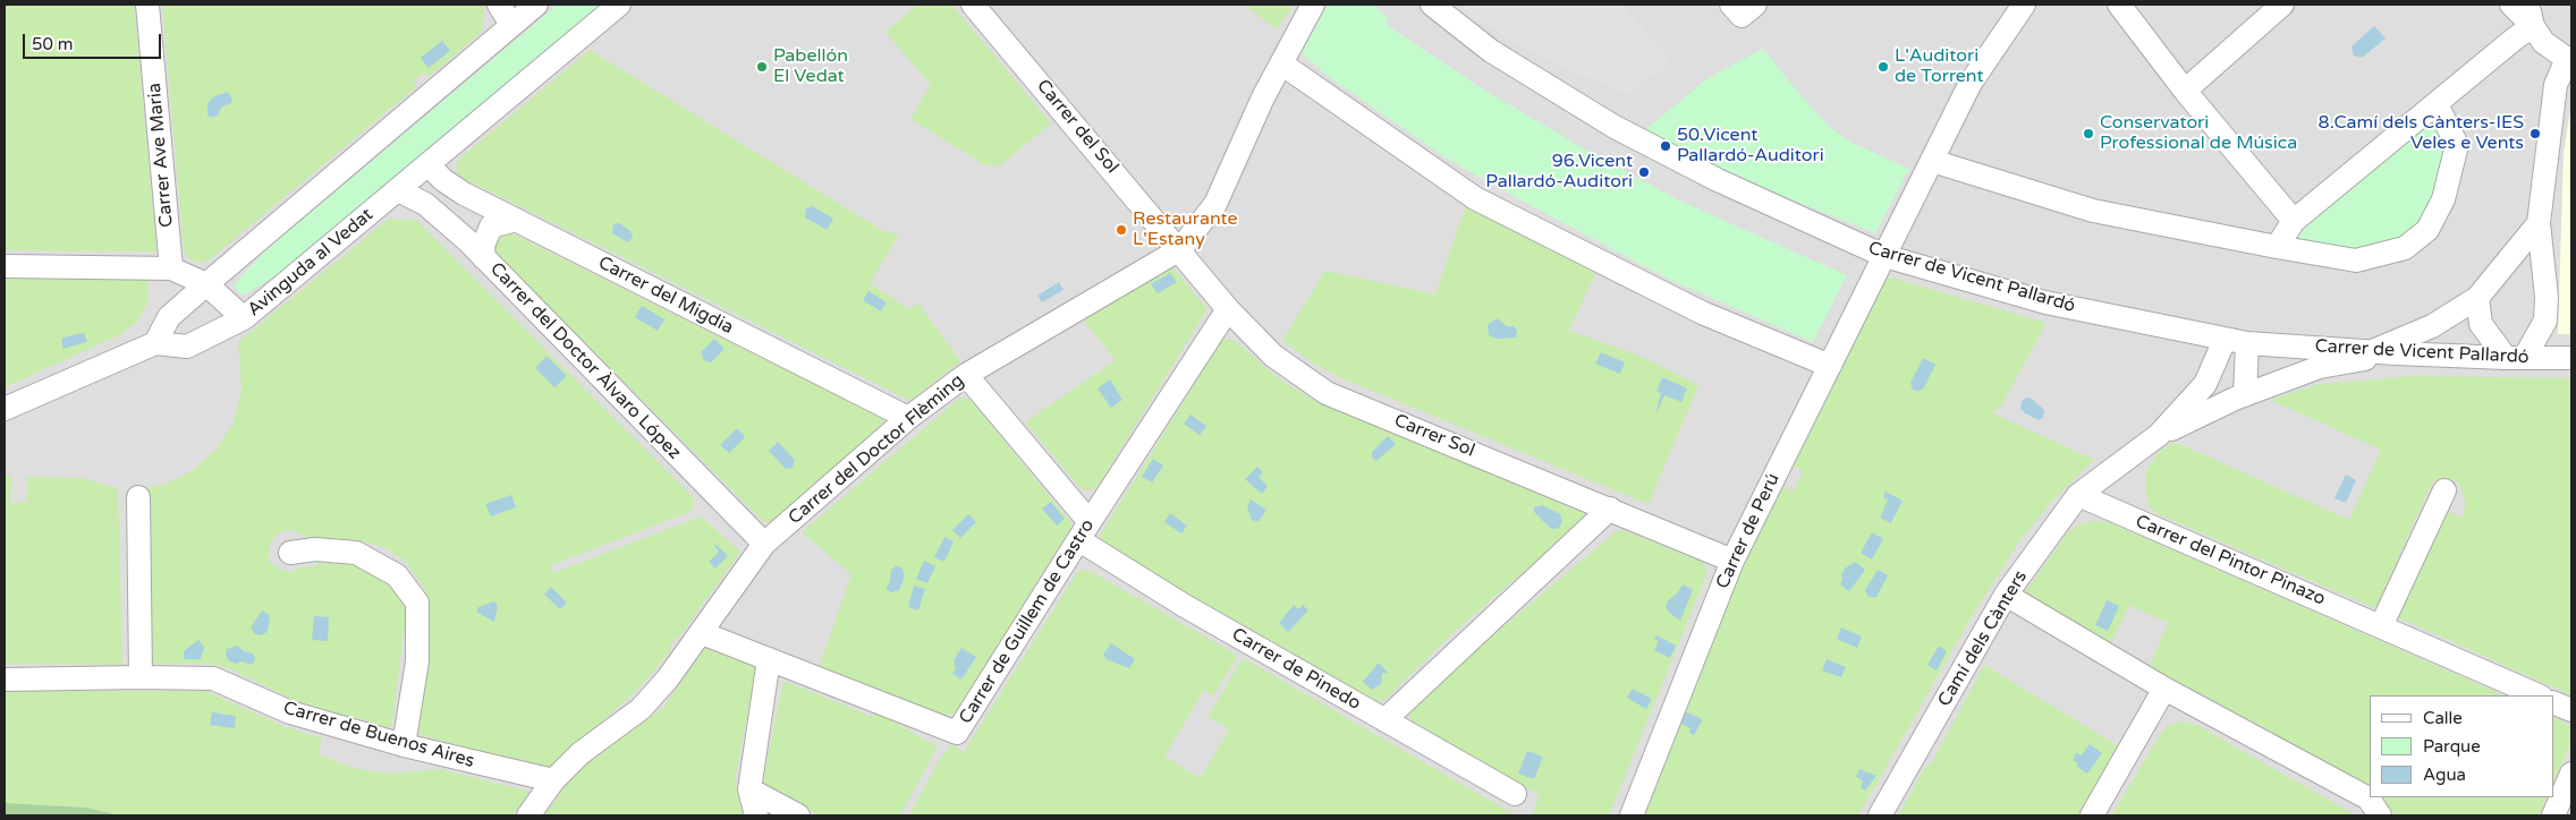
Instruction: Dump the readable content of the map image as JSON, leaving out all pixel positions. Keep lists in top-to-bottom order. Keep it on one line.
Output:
{"streets":{"street":["Carrer del Sol","Carrer Ave Maria","Avinguda al Vedat","Carrer de Vicent Pallardó","Carrer del Migdia","Carrer del Doctor Àlvaro López","Carrer Sol","Carrer del Doctor Flèming","Carrer de Perú","Carrer del Pintor Pinazo","Carrer de Guillem de Castro","Camí dels Cànters","Carrer de Pinedo","Carrer de Buenos Aires"]},"crossings":[["Carrer del Sol","Carrer Sol"],["Carrer del Sol","Carrer del Doctor Flèming"],["Avinguda al Vedat","Carrer del Migdia"],["Avinguda al Vedat","Carrer del Doctor Àlvaro López"],["Carrer de Vicent Pallardó","Carrer de Perú"],["Carrer de Vicent Pallardó","Camí dels Cànters"],["Carrer del Migdia","Carrer del Doctor Flèming"],["Carrer del Doctor Àlvaro López","Carrer del Doctor Flèming"],["Carrer Sol","Carrer del Doctor Flèming"],["Carrer Sol","Carrer de Perú"],["Carrer Sol","Carrer de Guillem de Castro"],["Carrer del Doctor Flèming","Carrer de Guillem de Castro"],["Carrer del Doctor Flèming","Carrer de Pinedo"],["Carrer del Doctor Flèming","Carrer de Buenos Aires"],["Carrer del Pintor Pinazo","Camí dels Cànters"],["Carrer de Guillem de Castro","Carrer de Pinedo"]],"places":["Pabellón El Vedat","L'Auditori de Torrent","Conservatori Professional de Música","8.Camí dels Cànters-IES Veles e Vents","50.Vicent Pallardó-Auditori","96.Vicent Pallardó-Auditori","Restaurante L'Estany"],"legend":["Calle","Parque","Agua"],"scale_bar":"50 m"}
